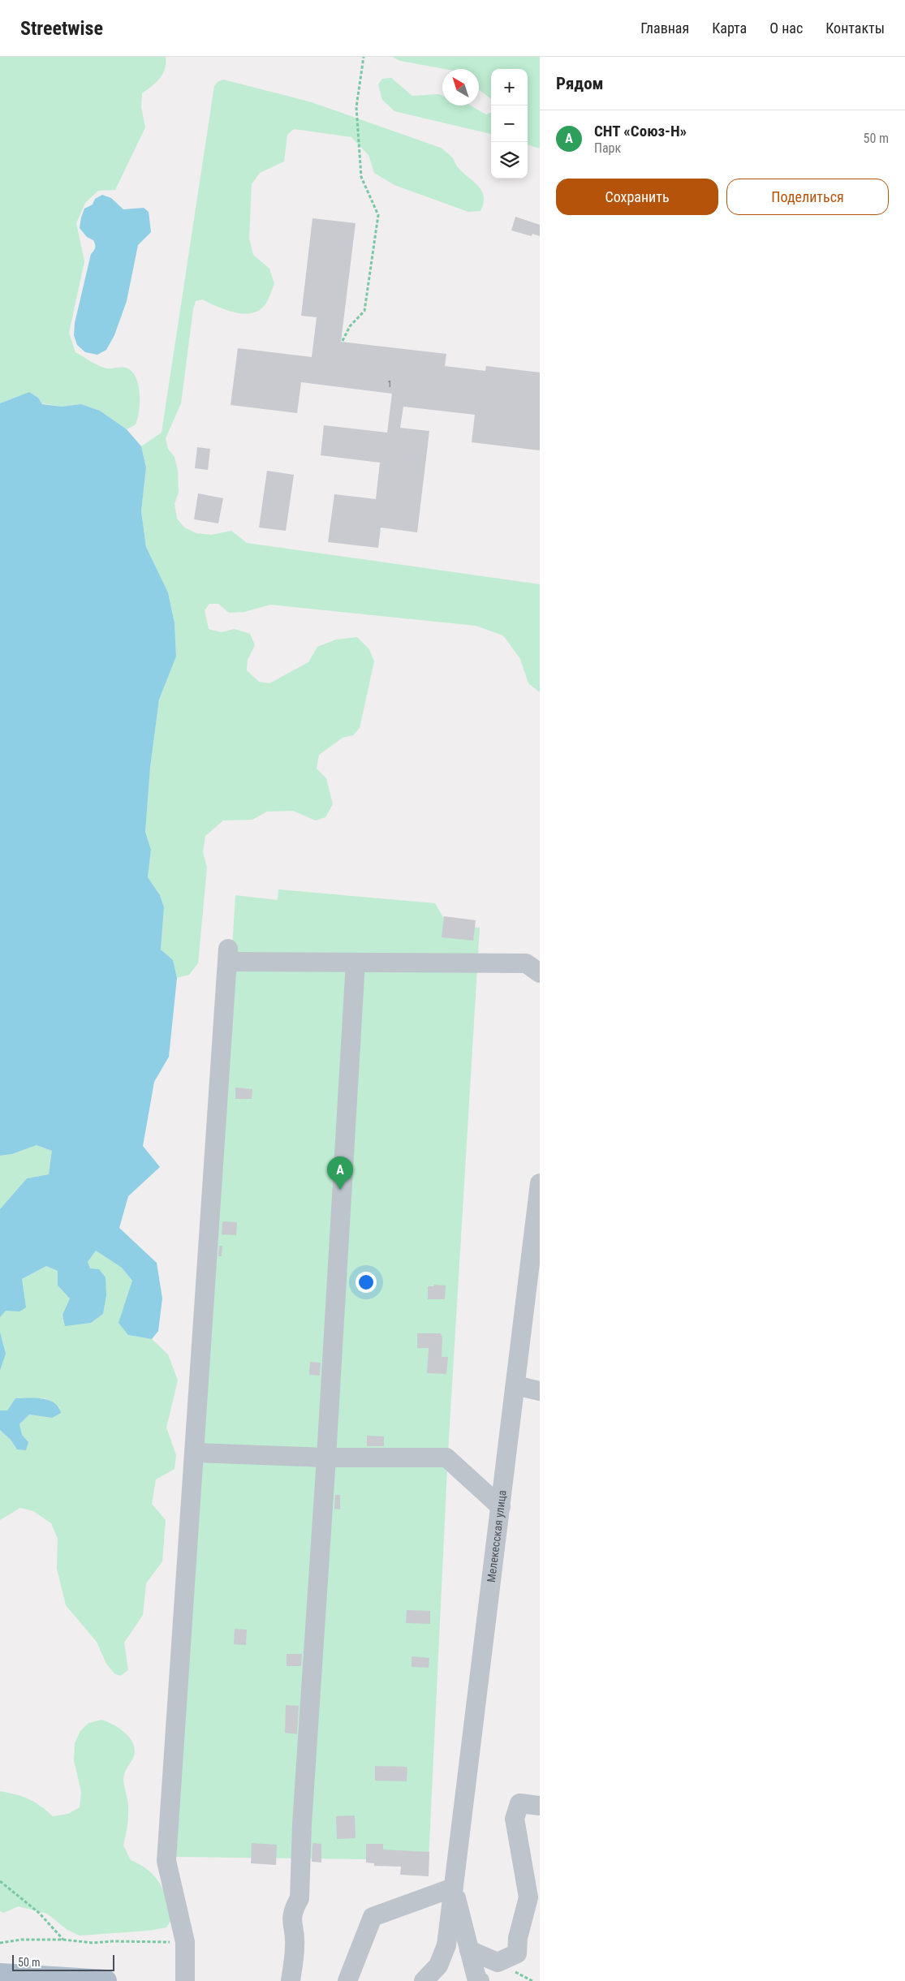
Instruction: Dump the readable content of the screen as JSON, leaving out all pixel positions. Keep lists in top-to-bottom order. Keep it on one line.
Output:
{"streets":{"street":["Мелекесская улица"]},"house_numbers":["1"],"scale_bar":"50 m","north":"top left","page":{"header":"Streetwise","nav":["Главная","Карта","О нас","Контакты"],"heading":"Рядом","map_buttons":["+","−"],"list":[{"mark":"A","name":"СНТ «Союз-Н»","note":"Парк","value":"50 m"}],"buttons":["Сохранить","Поделиться"],"pins":"A","scale":"50 m"}}
